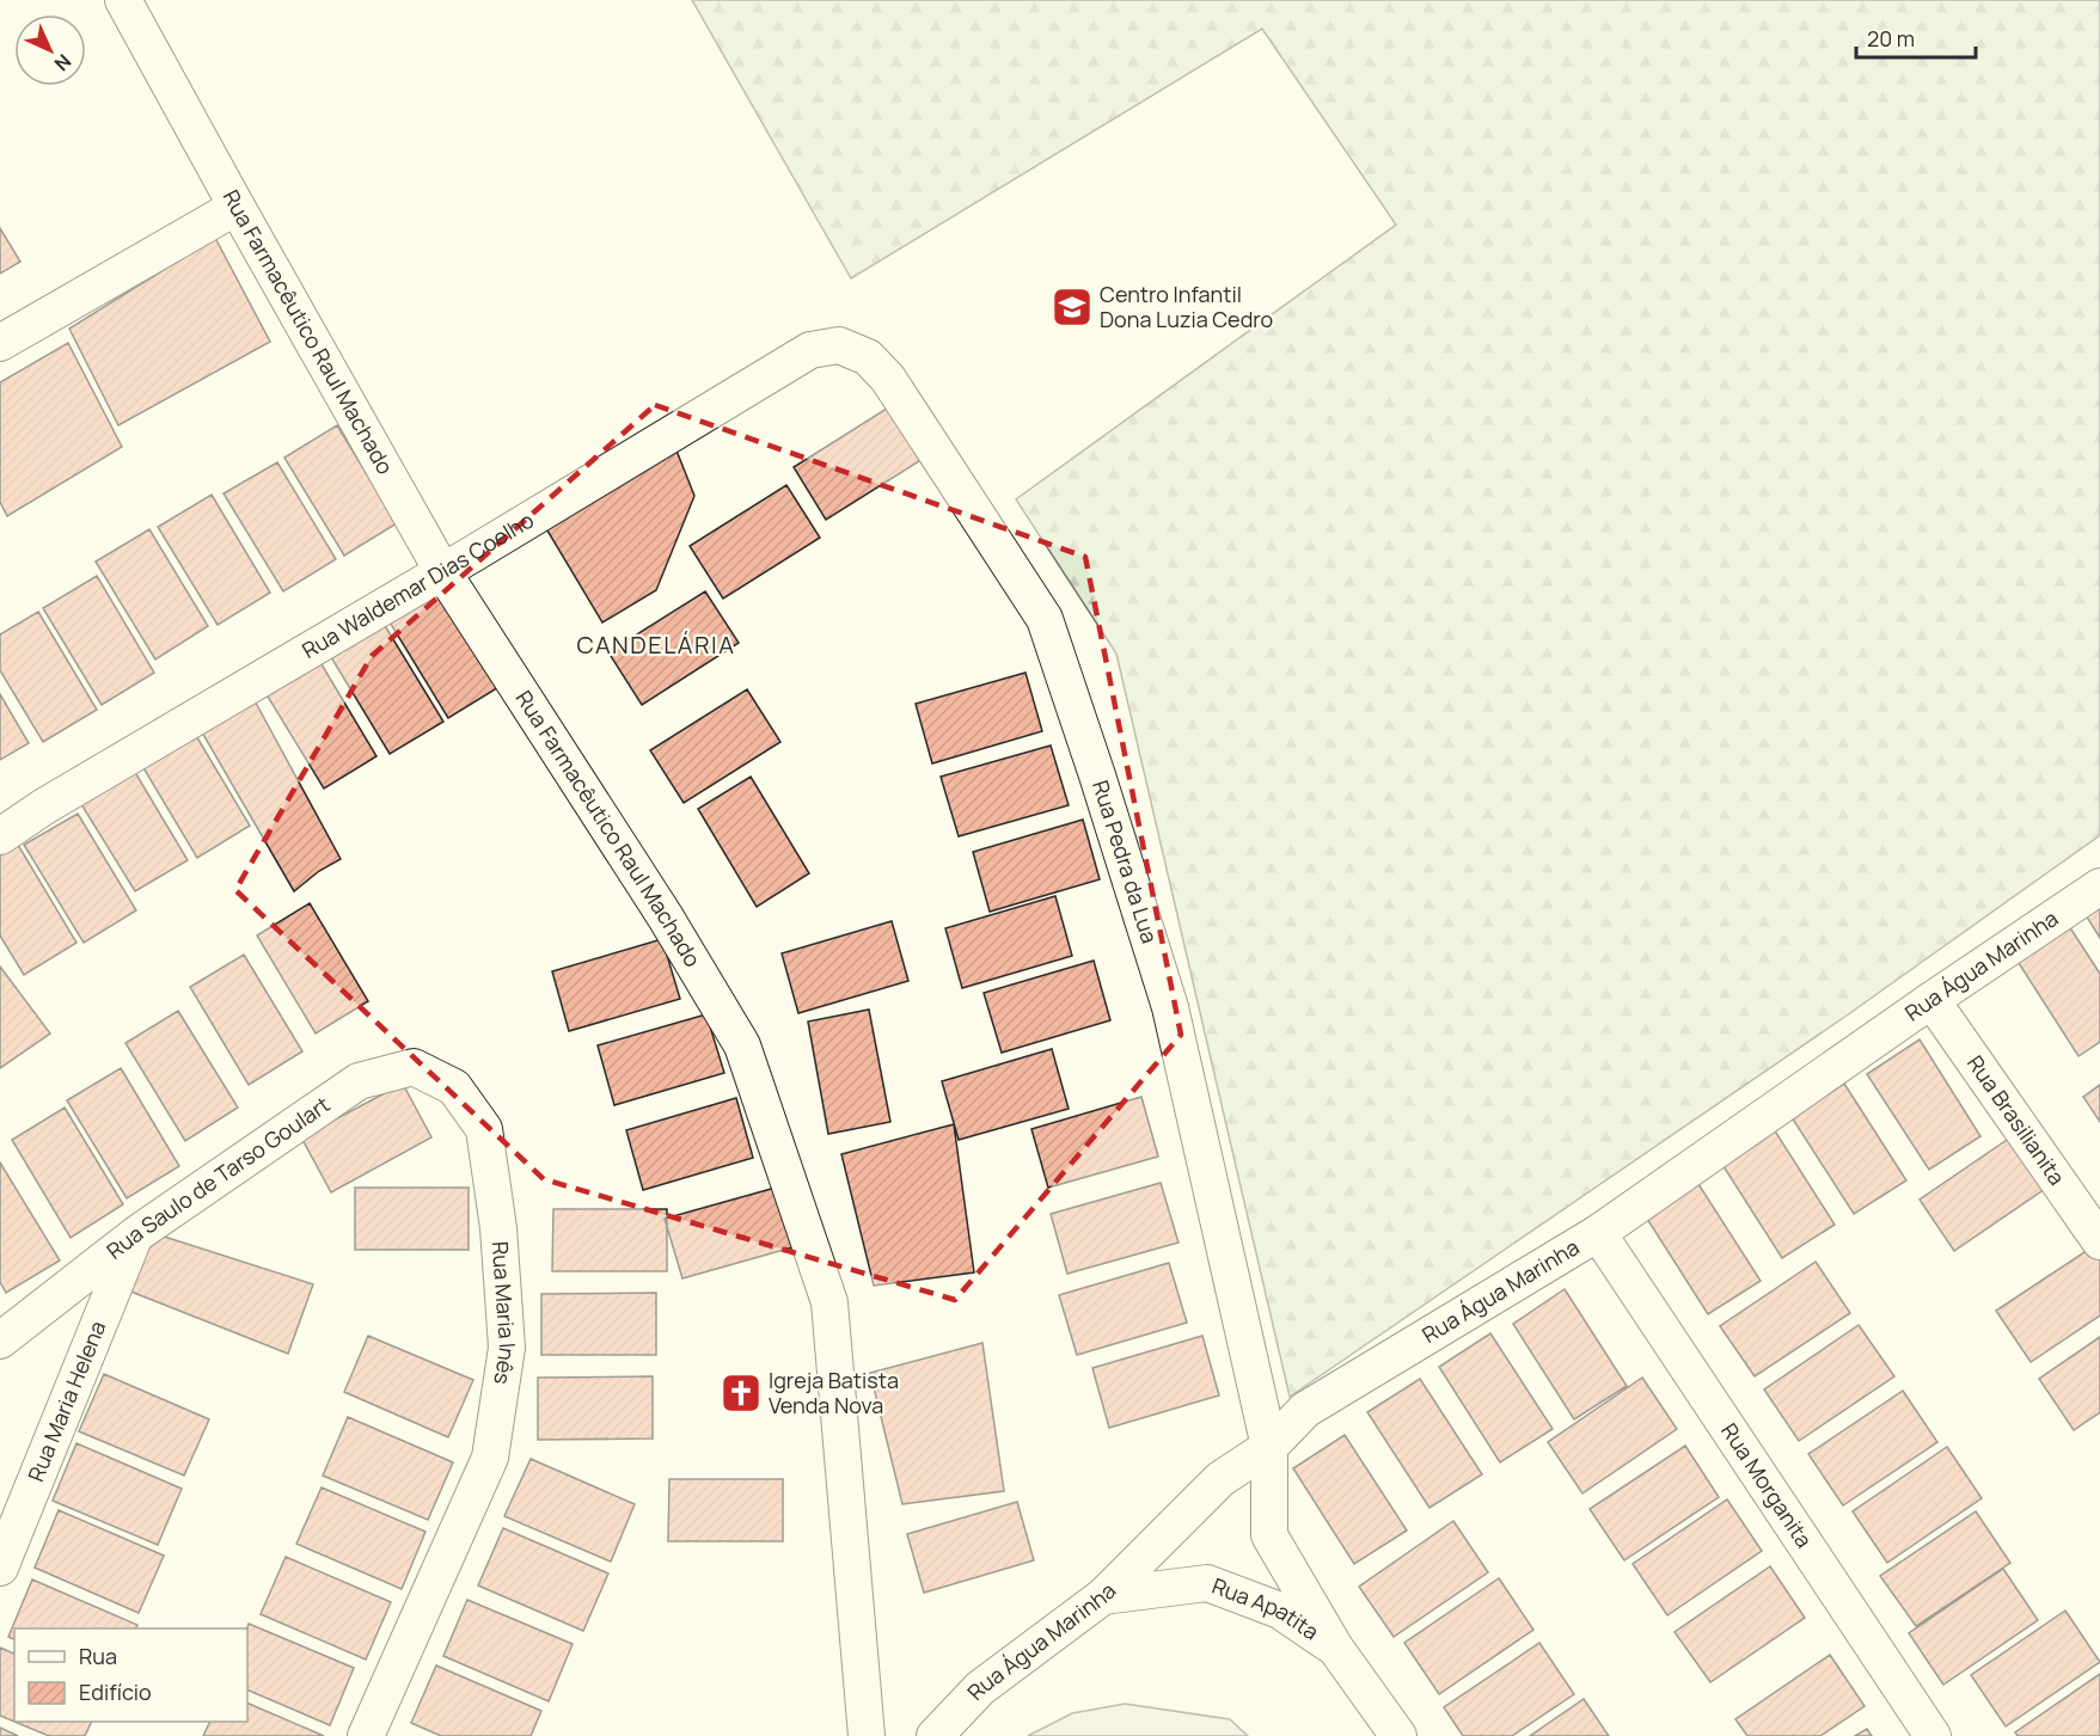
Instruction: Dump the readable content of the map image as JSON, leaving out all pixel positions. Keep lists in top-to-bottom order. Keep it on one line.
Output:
{"streets":{"street":["Rua Farmacêutico Raul Machado","Rua Waldemar Dias Coelho","Rua Pedra da Lua","Rua Água Marinha","Rua Brasilianita","Rua Saulo de Tarso Goulart","Rua Maria Inês","Rua Maria Helena","Rua Morganita","Rua Apatita"]},"crossings":[["Rua Farmacêutico Raul Machado","Rua Waldemar Dias Coelho"],["Rua Waldemar Dias Coelho","Rua Pedra da Lua"],["Rua Pedra da Lua","Rua Água Marinha"],["Rua Pedra da Lua","Rua Apatita"],["Rua Água Marinha","Rua Brasilianita"],["Rua Água Marinha","Rua Morganita"],["Rua Água Marinha","Rua Apatita"],["Rua Saulo de Tarso Goulart","Rua Maria Inês"],["Rua Saulo de Tarso Goulart","Rua Maria Helena"]],"districts":["CANDELÁRIA"],"places":{"school or university":["Centro Infantil Dona Luzia Cedro"],"church":["Igreja Batista Venda Nova"]},"legend":["Rua","Edifício"],"scale_bar":"20 m","north":"bottom right"}
